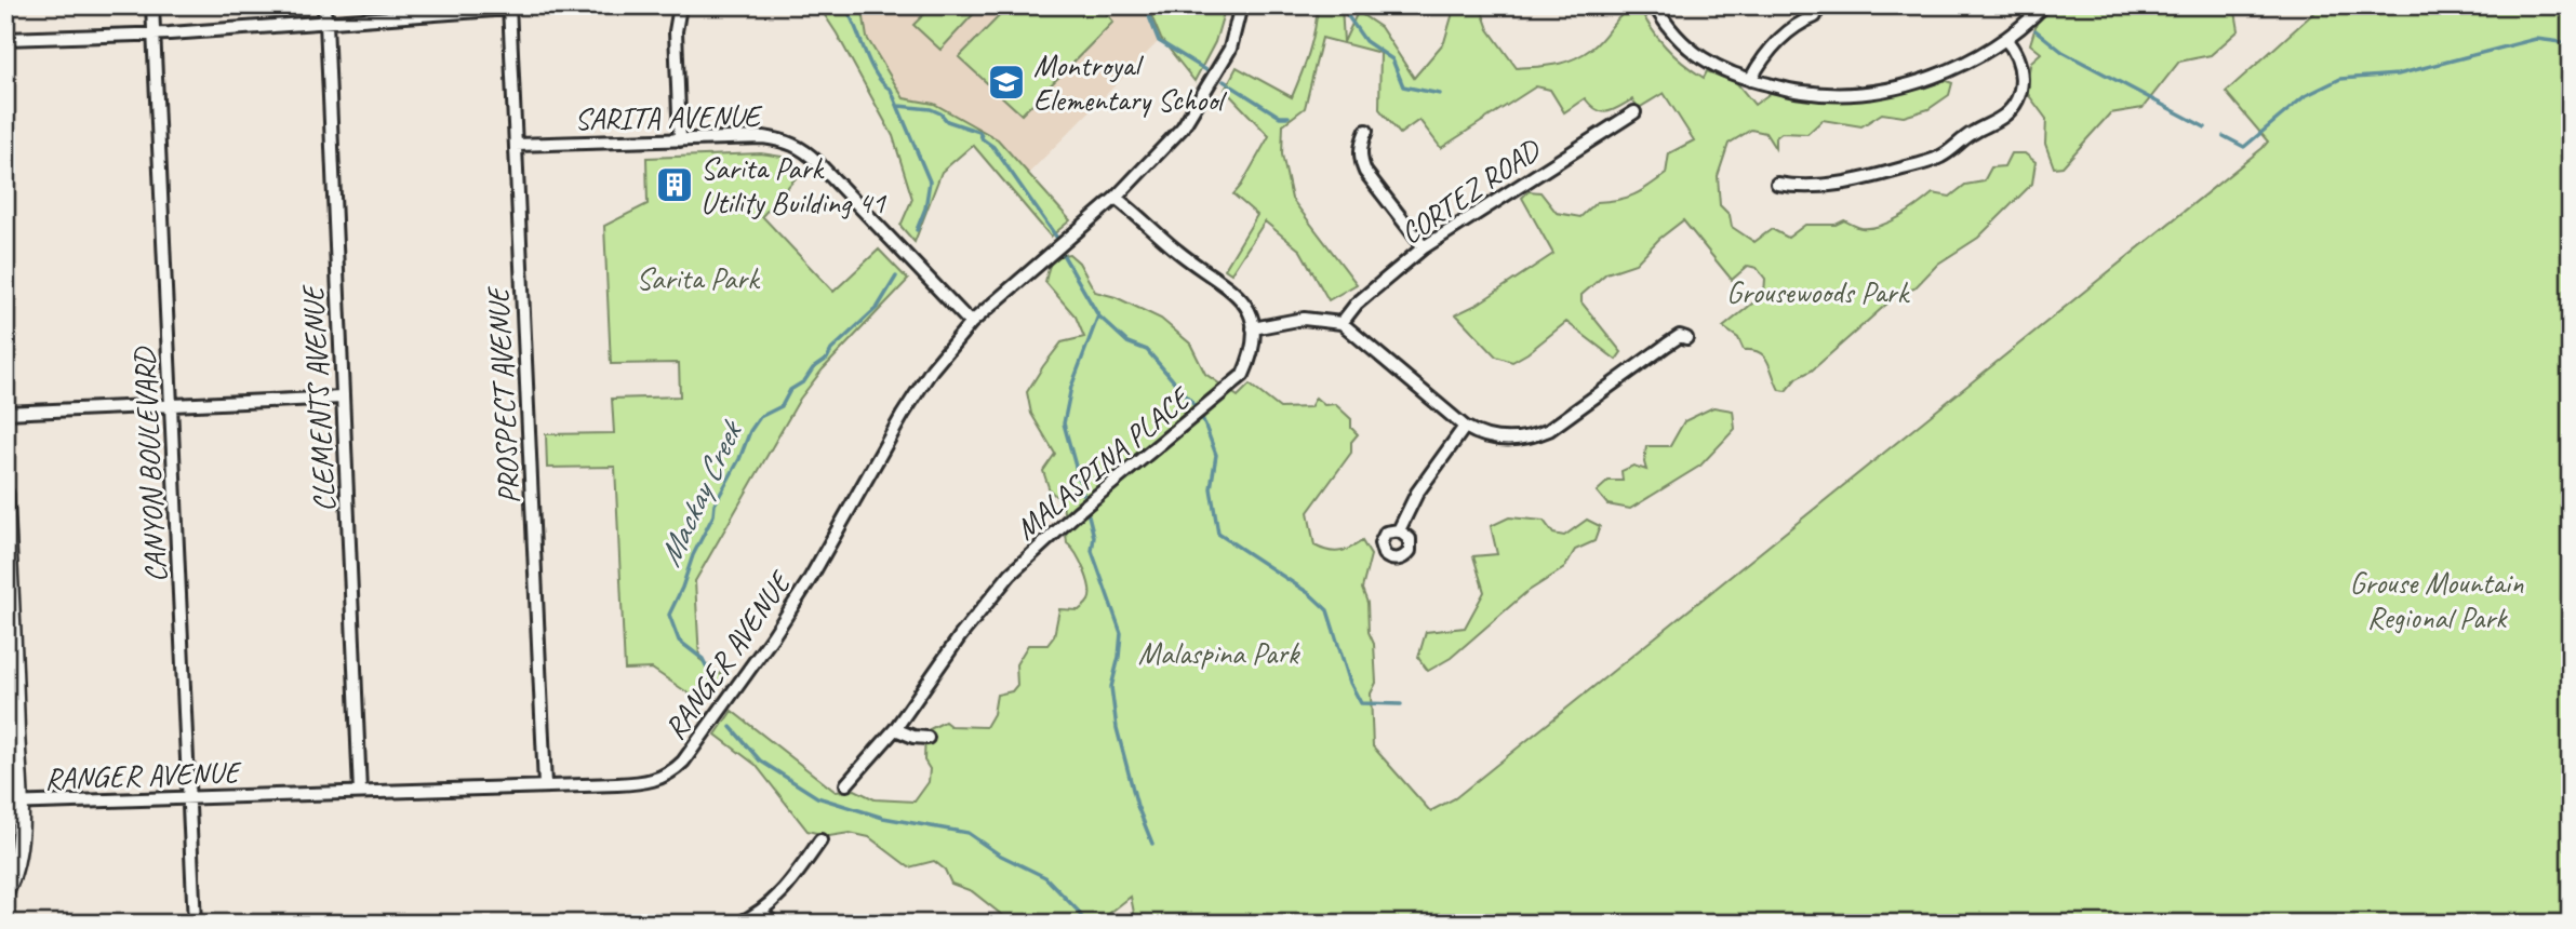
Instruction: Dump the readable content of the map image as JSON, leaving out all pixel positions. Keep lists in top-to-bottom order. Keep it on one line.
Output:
{"streets":{"street":["SARITA AVENUE","CORTEZ ROAD","PROSPECT AVENUE","CLEMENTS AVENUE","MALASPINA PLACE","CANYON BOULEVARD","RANGER AVENUE"]},"crossings":[["SARITA AVENUE","PROSPECT AVENUE"],["SARITA AVENUE","RANGER AVENUE"],["PROSPECT AVENUE","RANGER AVENUE"],["CLEMENTS AVENUE","RANGER AVENUE"],["CANYON BOULEVARD","RANGER AVENUE"]],"water":["Mackay Creek"],"parks":["Sarita Park","Grousewoods Park","Grouse Mountain Regional Park","Malaspina Park"],"places":{"school or university":["Montroyal Elementary School"],"building":["Sarita Park Utility Building 41"]}}
